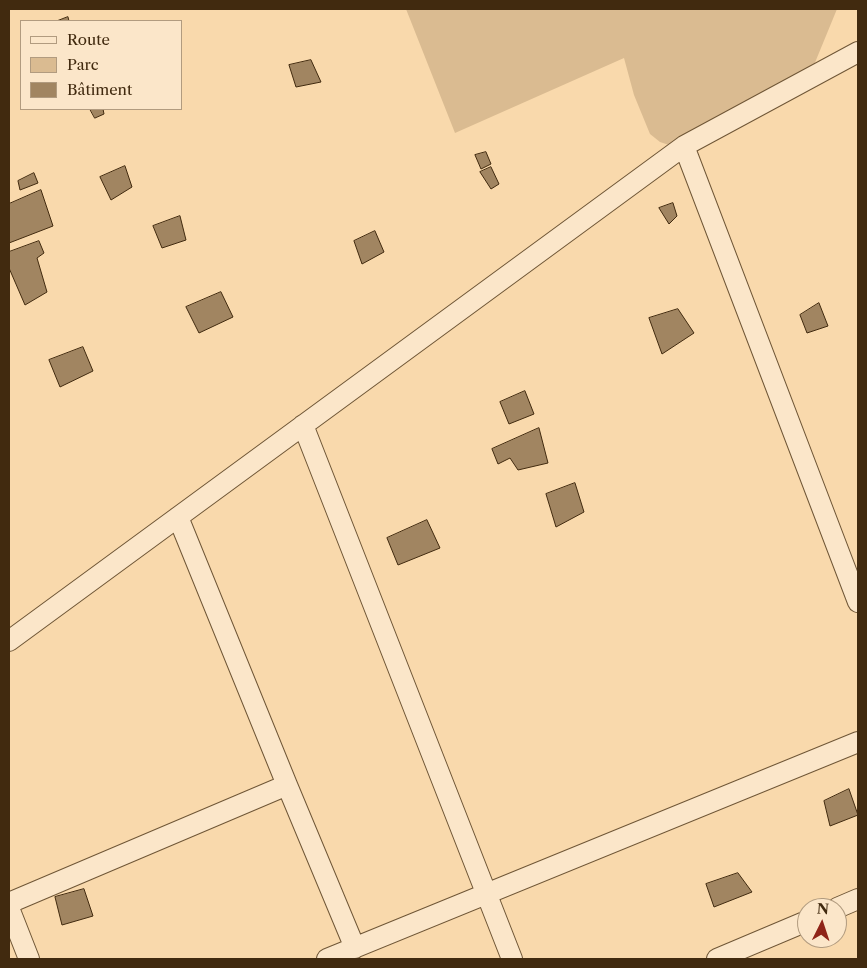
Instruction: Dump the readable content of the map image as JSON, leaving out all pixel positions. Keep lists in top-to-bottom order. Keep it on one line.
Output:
{"legend":["Route","Parc","Bâtiment"],"north":"top"}
